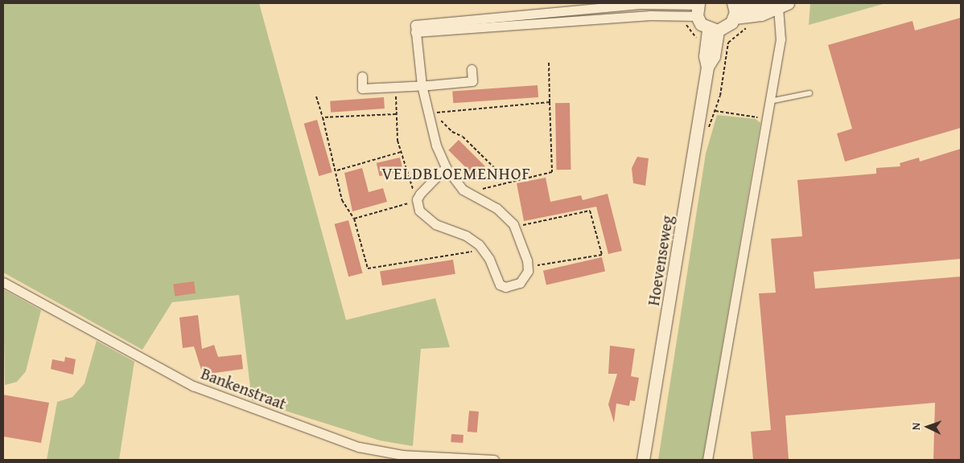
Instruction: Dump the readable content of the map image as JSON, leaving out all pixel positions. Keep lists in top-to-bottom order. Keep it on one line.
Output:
{"streets":{"main road":["Hoevenseweg"],"street":["Bankenstraat"]},"districts":["VELDBLOEMENHOF"],"north":"left"}
